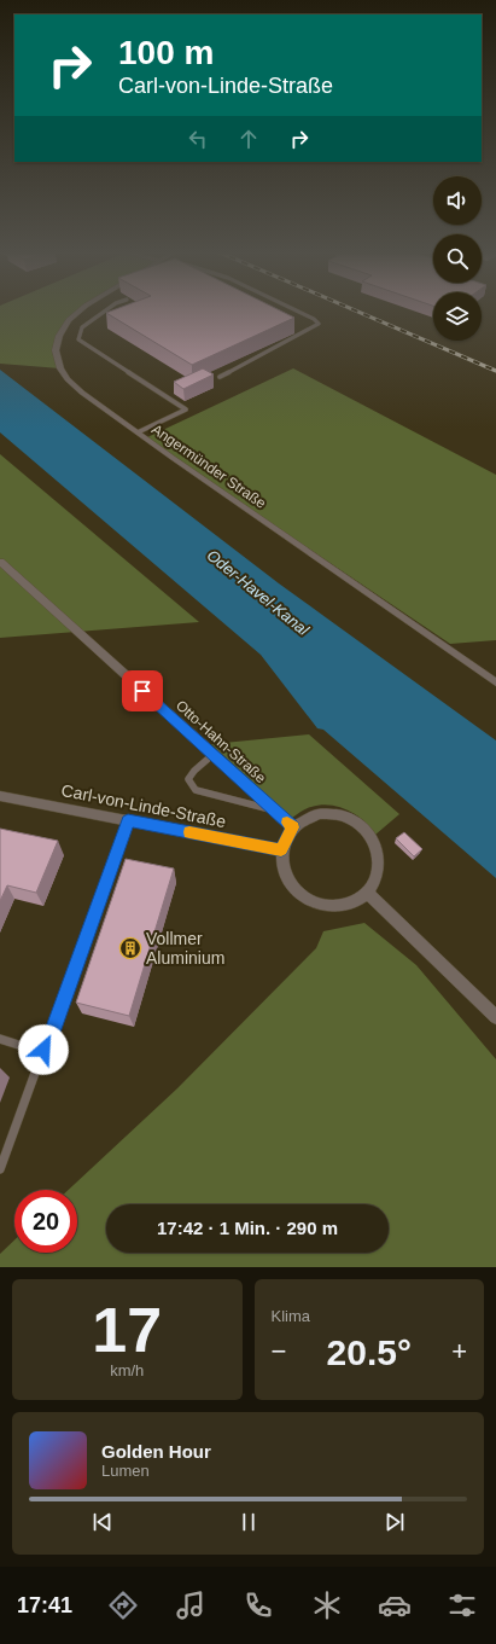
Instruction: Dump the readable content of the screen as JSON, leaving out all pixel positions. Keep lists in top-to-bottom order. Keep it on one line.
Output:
{"streets":{"street":["Angermünder Straße","Otto-Hahn-Straße","Carl-von-Linde-Straße"]},"crossings":[["Otto-Hahn-Straße","Carl-von-Linde-Straße"]],"water":["Oder-Havel-Kanal"],"places":{"building":["Vollmer Aluminium"]},"page":{"turn":["100 m","Carl-von-Linde-Straße"],"limit":"20","trip":"17:42 · 1 Min. · 290 m","tile":[["17","km/h"],"Klima"],"heat":["−","20.5°","+"],"song":["Golden Hour","Lumen"],"tabs":"17:41"}}
